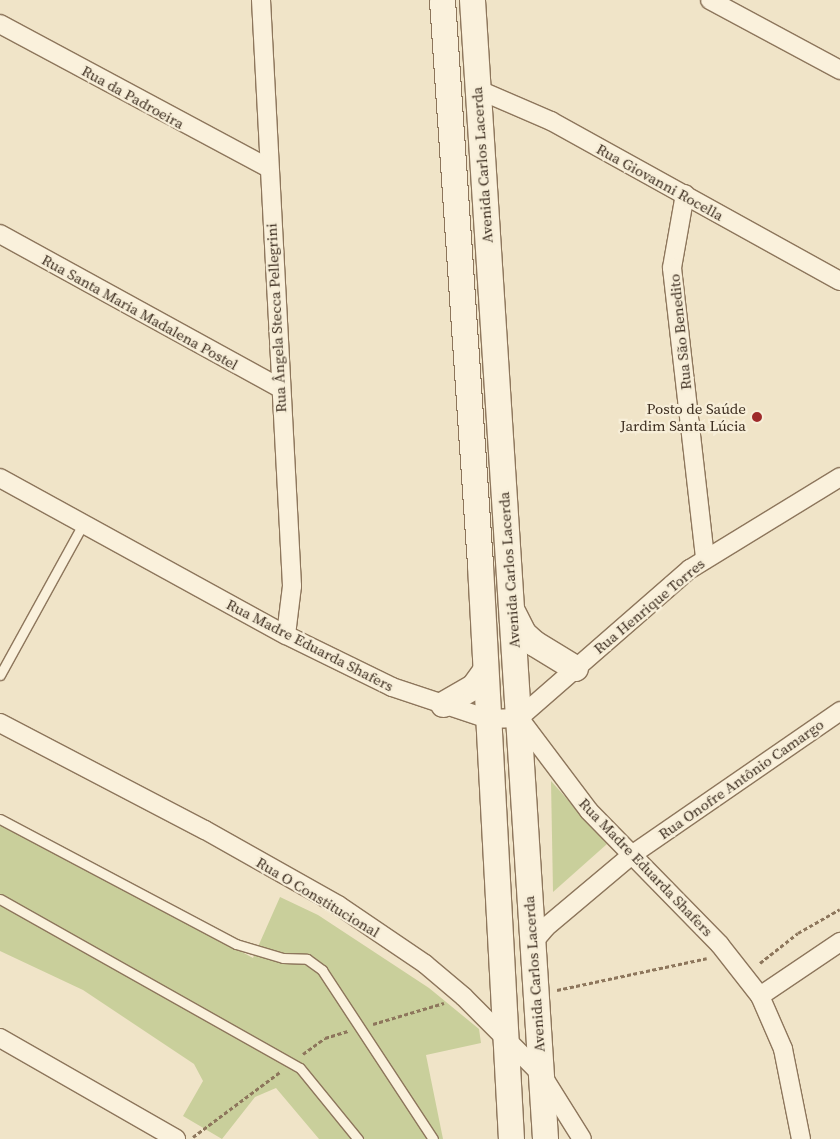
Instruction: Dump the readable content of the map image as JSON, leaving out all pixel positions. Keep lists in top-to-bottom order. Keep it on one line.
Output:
{"streets":{"main road":["Avenida Carlos Lacerda"],"street":["Rua da Padroeira","Rua Giovanni Rocella","Rua Santa Maria Madalena Postel","Rua Ângela Stecca Pellegrini","Rua São Benedito","Rua Henrique Torres","Rua Madre Eduarda Shafers","Rua Onofre Antônio Camargo","Rua O Constitucional"]},"crossings":[["Rua da Padroeira","Rua Ângela Stecca Pellegrini"],["Avenida Carlos Lacerda","Rua Giovanni Rocella"],["Avenida Carlos Lacerda","Rua Henrique Torres"],["Avenida Carlos Lacerda","Rua Madre Eduarda Shafers"],["Avenida Carlos Lacerda","Rua Onofre Antônio Camargo"],["Avenida Carlos Lacerda","Rua O Constitucional"],["Rua Giovanni Rocella","Rua São Benedito"],["Rua Santa Maria Madalena Postel","Rua Ângela Stecca Pellegrini"],["Rua Ângela Stecca Pellegrini","Rua Madre Eduarda Shafers"],["Rua São Benedito","Rua Henrique Torres"],["Rua Henrique Torres","Rua Madre Eduarda Shafers"],["Rua Madre Eduarda Shafers","Rua Onofre Antônio Camargo"]],"places":["Posto de Saúde Jardim Santa Lúcia"]}
